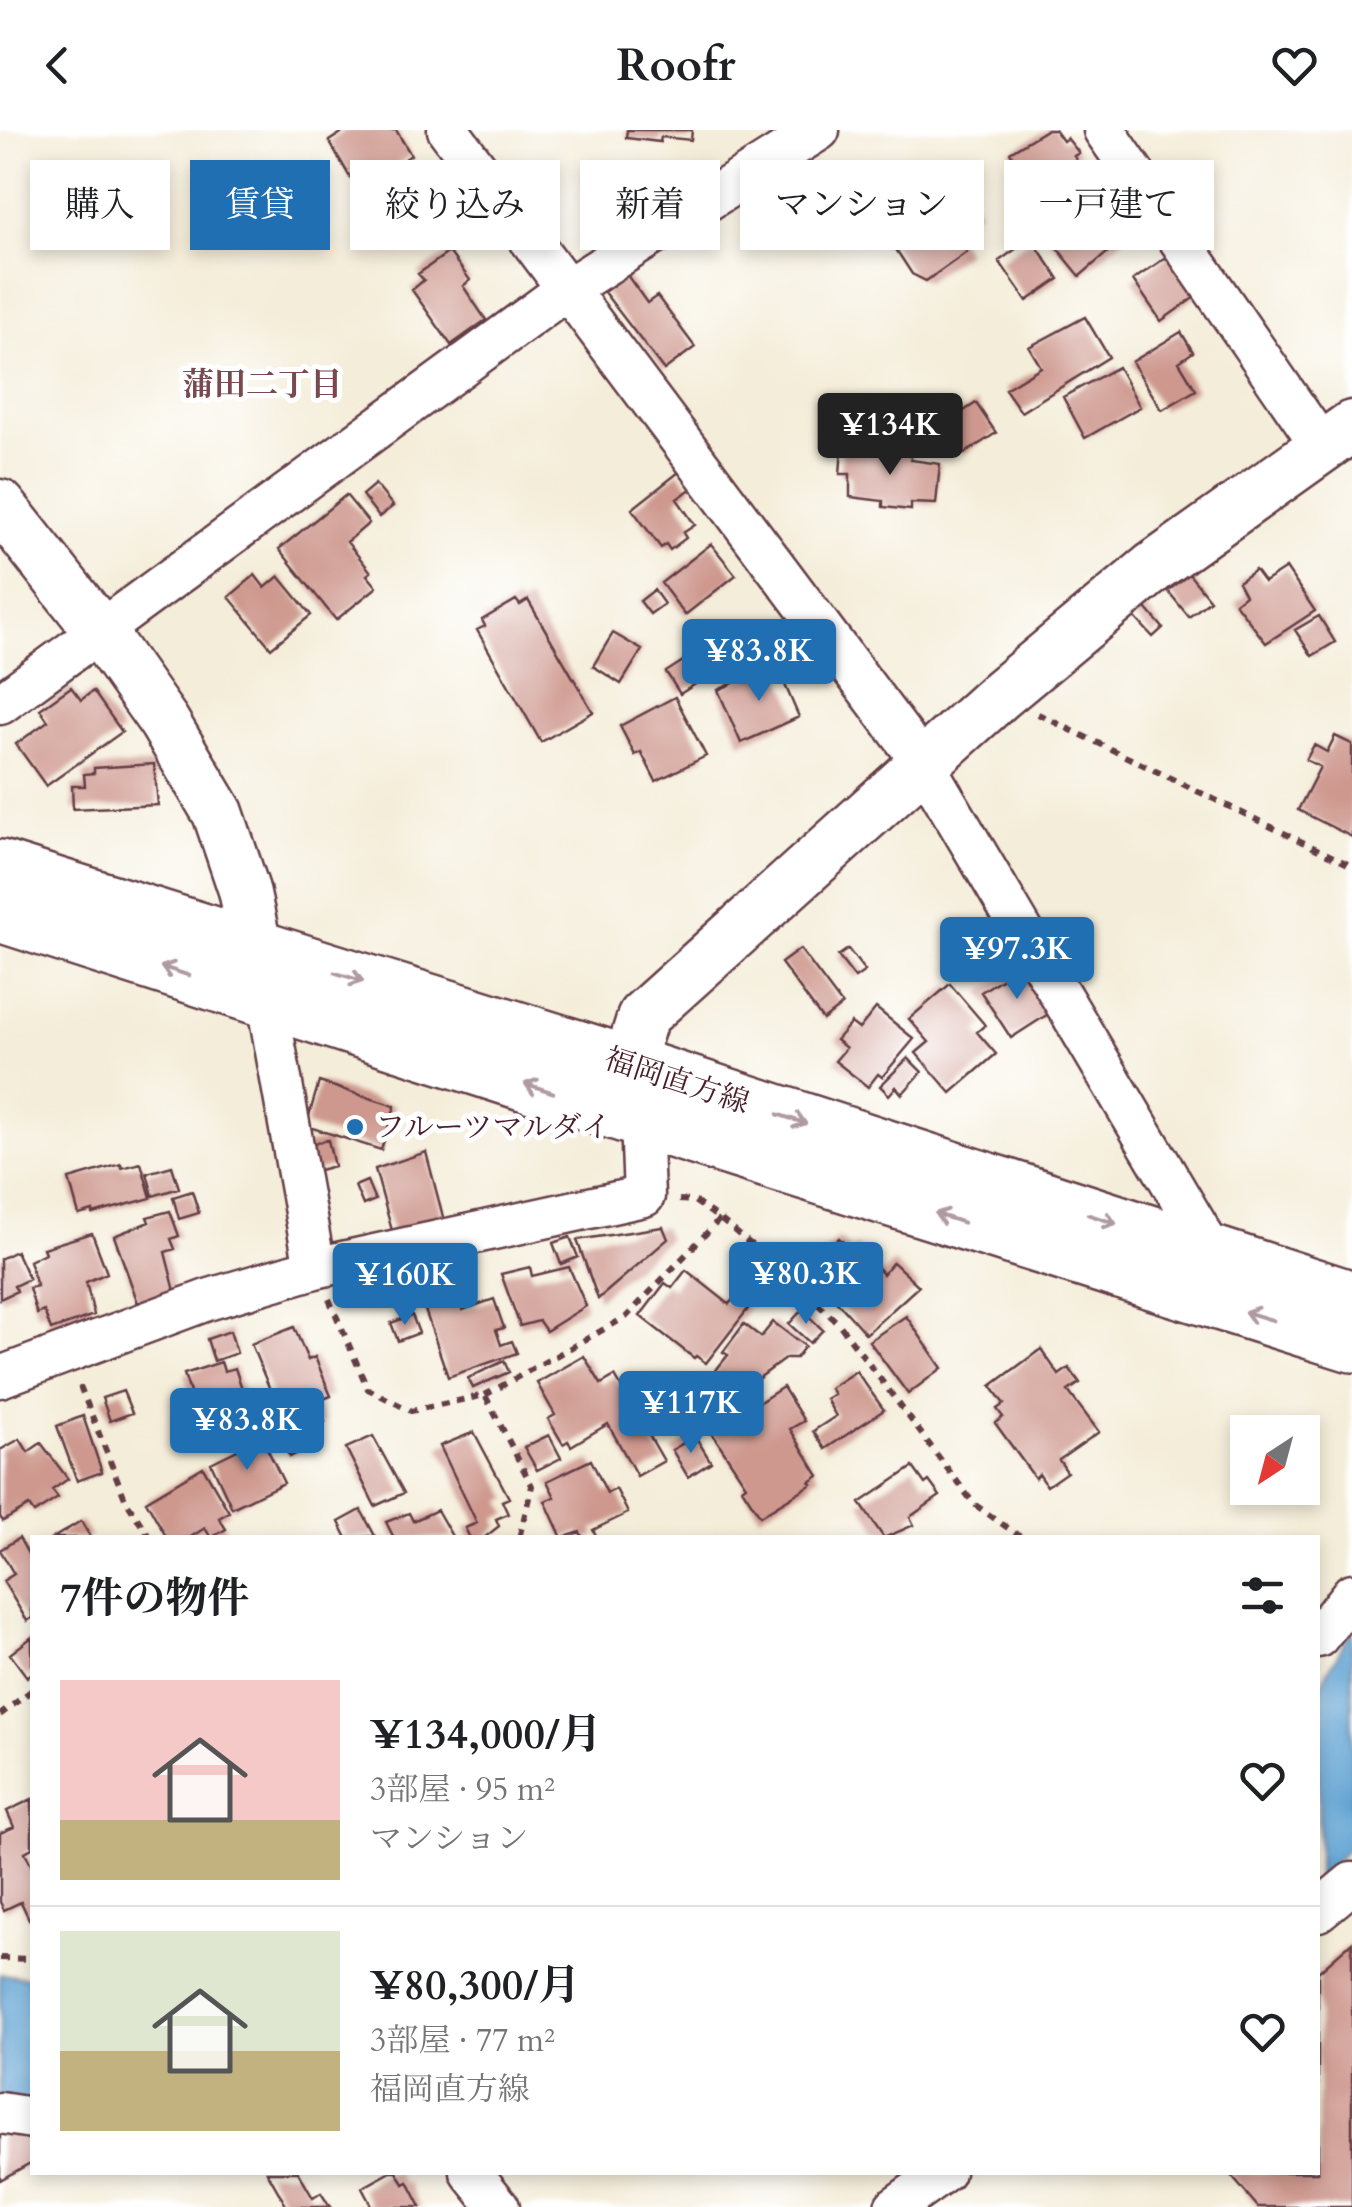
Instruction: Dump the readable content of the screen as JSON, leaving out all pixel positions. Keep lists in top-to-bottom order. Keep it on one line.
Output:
{"streets":{"main road":["福岡直方線"]},"districts":["蒲田二丁目"],"places":["フルーツマルダイ"],"north":"bottom left","page":{"header":"Roofr","chip":["購入","賃貸","絞り込み","新着","マンション","一戸建て"],"price":["¥134K","¥83.8K","¥97.3K","¥80.3K","¥160K","¥117K","¥83.8K"],"heading":"7件の物件","list":[{"name":"¥134,000/月","note":"3部屋 · 95 m² · マンション"},{"name":"¥80,300/月","note":"3部屋 · 77 m² · 福岡直方線"}]}}
